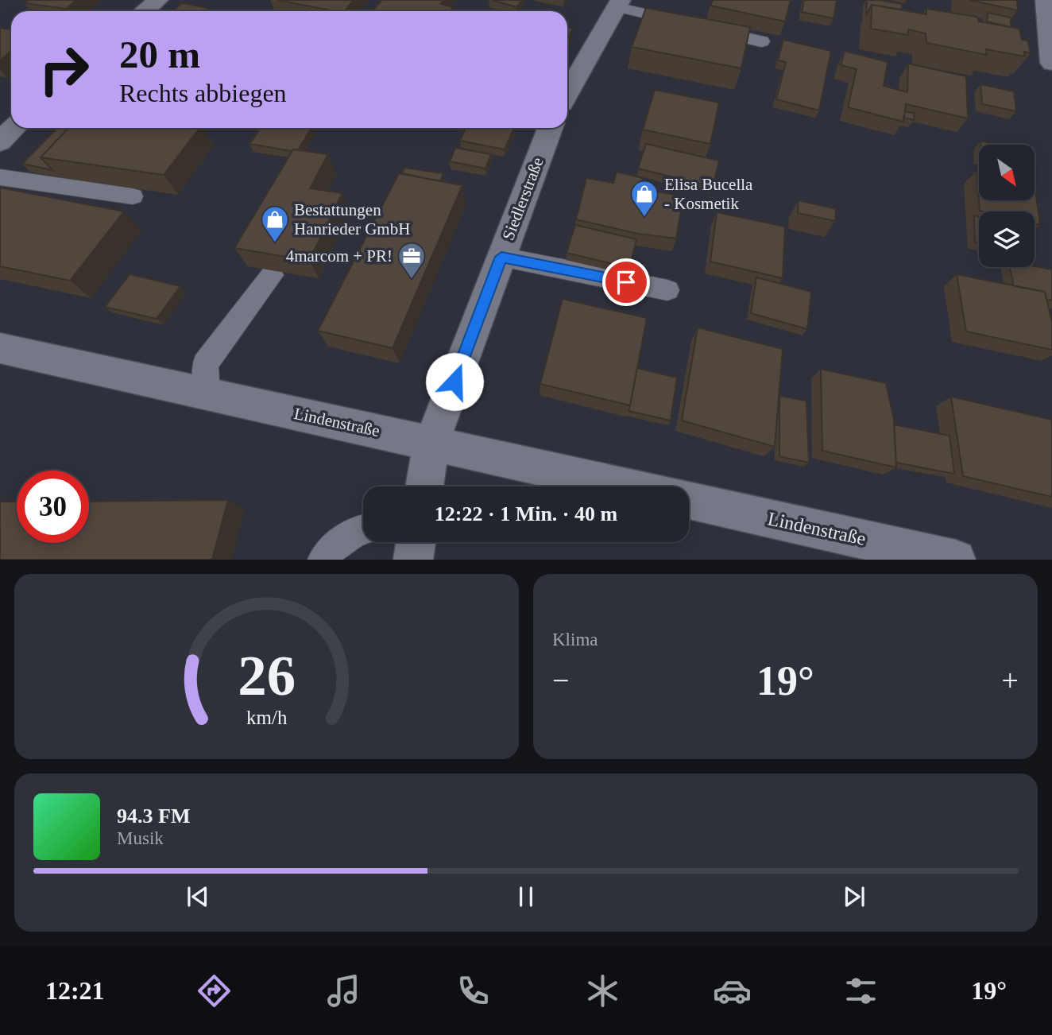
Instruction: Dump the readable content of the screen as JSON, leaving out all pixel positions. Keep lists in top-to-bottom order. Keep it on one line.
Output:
{"streets":{"street":["Siedlerstraße","Lindenstraße"]},"crossings":[["Siedlerstraße","Lindenstraße"]],"places":{"shop":["Elisa Bucella - Kosmetik","Bestattungen Hanrieder GmbH"],"office":["4marcom + PR!"]},"north":"bottom right","page":{"turn":["20 m","Rechts abbiegen"],"limit":"30","trip":"12:22 · 1 Min. · 40 m","tile":"Klima","heat":["−","19°","+"],"song":["94.3 FM","Musik"],"tabs":["12:21","19°"],"gauge":["26","km/h"]}}
